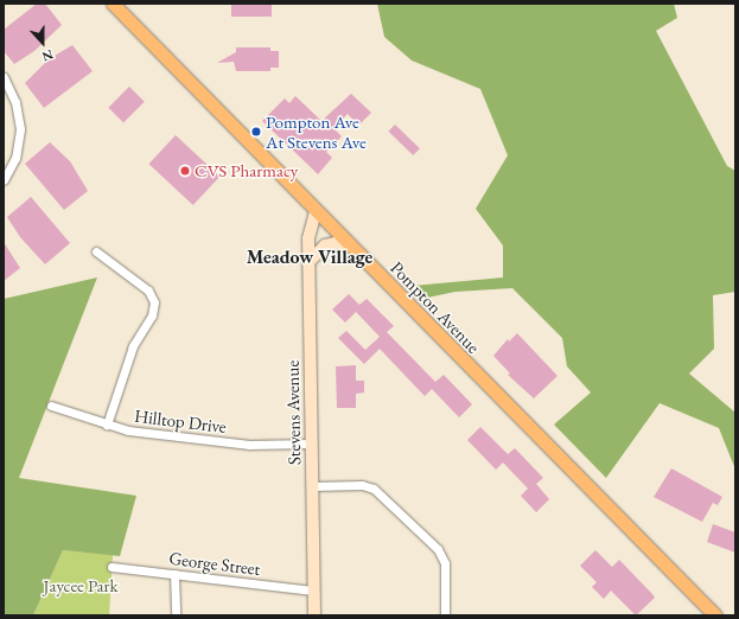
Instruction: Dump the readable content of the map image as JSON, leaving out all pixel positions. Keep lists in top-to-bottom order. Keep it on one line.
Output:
{"streets":{"main road":["Pompton Avenue","Stevens Avenue"],"street":["Hilltop Drive","George Street"]},"crossings":[["Pompton Avenue","Stevens Avenue"],["Stevens Avenue","Hilltop Drive"],["Stevens Avenue","George Street"]],"districts":["Meadow Village"],"parks":["Jaycee Park"],"places":["Pompton Ave At Stevens Ave","CVS Pharmacy"],"north":"bottom"}
